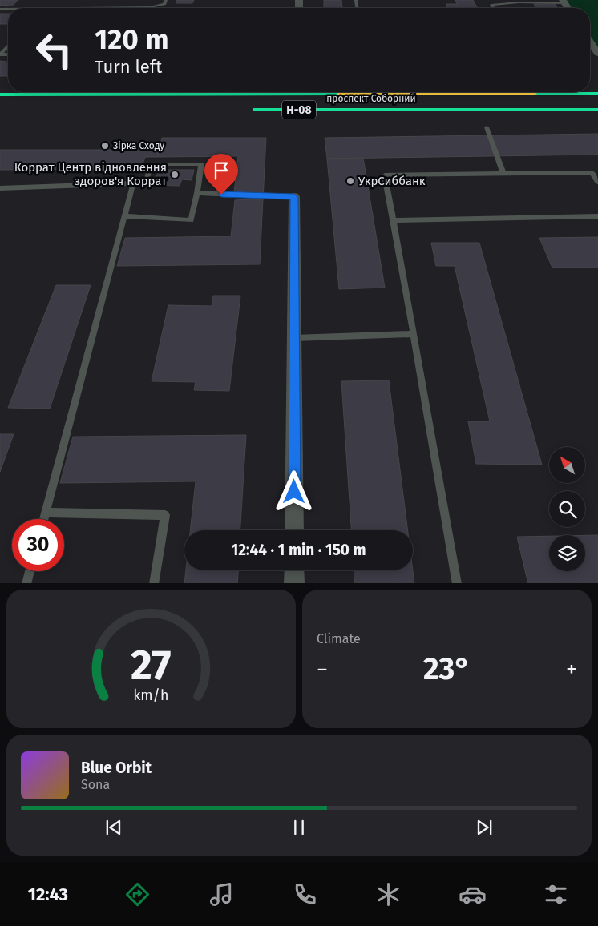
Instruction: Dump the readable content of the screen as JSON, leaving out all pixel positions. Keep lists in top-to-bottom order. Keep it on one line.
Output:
{"streets":{"main road":["проспект Соборний","Н-08"]},"places":["Зірка Сходу","Коррат Центр відновлення здоров'я Коррат","УкрСиббанк"],"north":"top left","page":{"turn":["120 m","Turn left"],"limit":"30","trip":"12:44 · 1 min · 150 m","tile":"Climate","heat":["−","23°","+"],"song":["Blue Orbit","Sona"],"tabs":"12:43","gauge":["27","km/h"]}}
